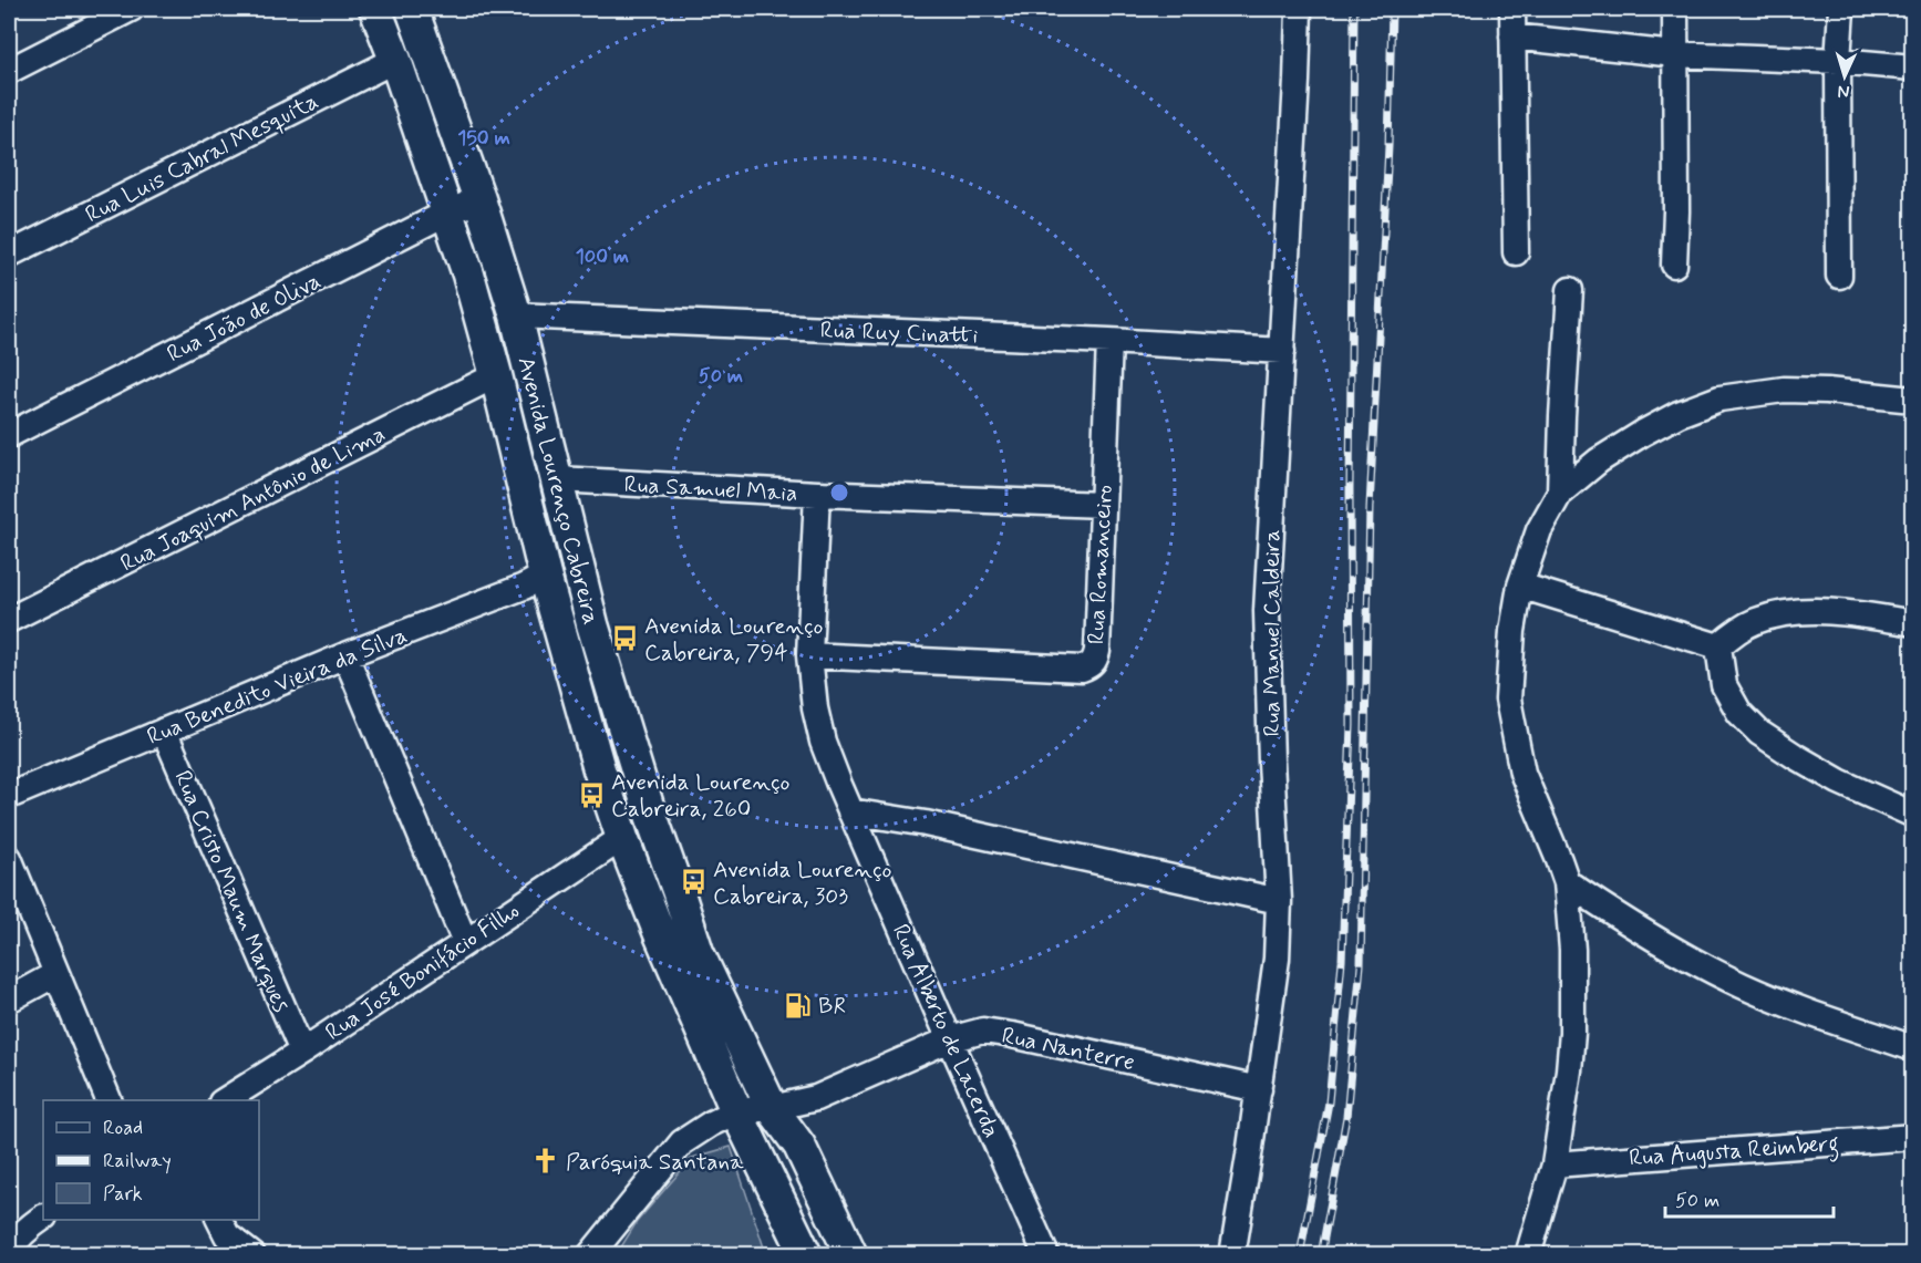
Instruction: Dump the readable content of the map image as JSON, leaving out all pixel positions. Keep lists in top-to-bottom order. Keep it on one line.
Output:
{"streets":{"main road":["Avenida Lourenço Cabreira"],"street":["Rua Luis Cabral Mesquita","Rua João de Oliva","Rua Ruy Cinatti","Rua Samuel Maia","Rua Joaquim Antônio de Lima","Rua Romanceiro","Rua Manuel Caldeira","Rua Benedito Vieira da Silva","Rua Cristo Maum Marques","Rua José Bonifácio Filho","Rua Alberto de Lacerda","Rua Nanterre","Rua Augusta Reimberg"]},"crossings":[["Rua Luis Cabral Mesquita","Avenida Lourenço Cabreira"],["Rua João de Oliva","Avenida Lourenço Cabreira"],["Rua Ruy Cinatti","Avenida Lourenço Cabreira"],["Rua Ruy Cinatti","Rua Romanceiro"],["Rua Ruy Cinatti","Rua Manuel Caldeira"],["Rua Samuel Maia","Avenida Lourenço Cabreira"],["Rua Samuel Maia","Rua Romanceiro"],["Rua Samuel Maia","Rua Alberto de Lacerda"],["Avenida Lourenço Cabreira","Rua Joaquim Antônio de Lima"],["Avenida Lourenço Cabreira","Rua Benedito Vieira da Silva"],["Avenida Lourenço Cabreira","Rua José Bonifácio Filho"],["Avenida Lourenço Cabreira","Rua Nanterre"],["Rua Romanceiro","Rua Alberto de Lacerda"],["Rua Manuel Caldeira","Rua Nanterre"],["Rua Benedito Vieira da Silva","Rua Cristo Maum Marques"],["Rua Cristo Maum Marques","Rua José Bonifácio Filho"],["Rua Alberto de Lacerda","Rua Nanterre"]],"places":{"bus stop":["Avenida Lourenço Cabreira, 794","Avenida Lourenço Cabreira, 260","Avenida Lourenço Cabreira, 303"],"fuel station":["BR"],"church":["Paróquia Santana"]},"legend":["Road","Railway","Park"],"scale_bar":"50 m","north":"bottom","rings":["150 m","100 m","50 m"]}
